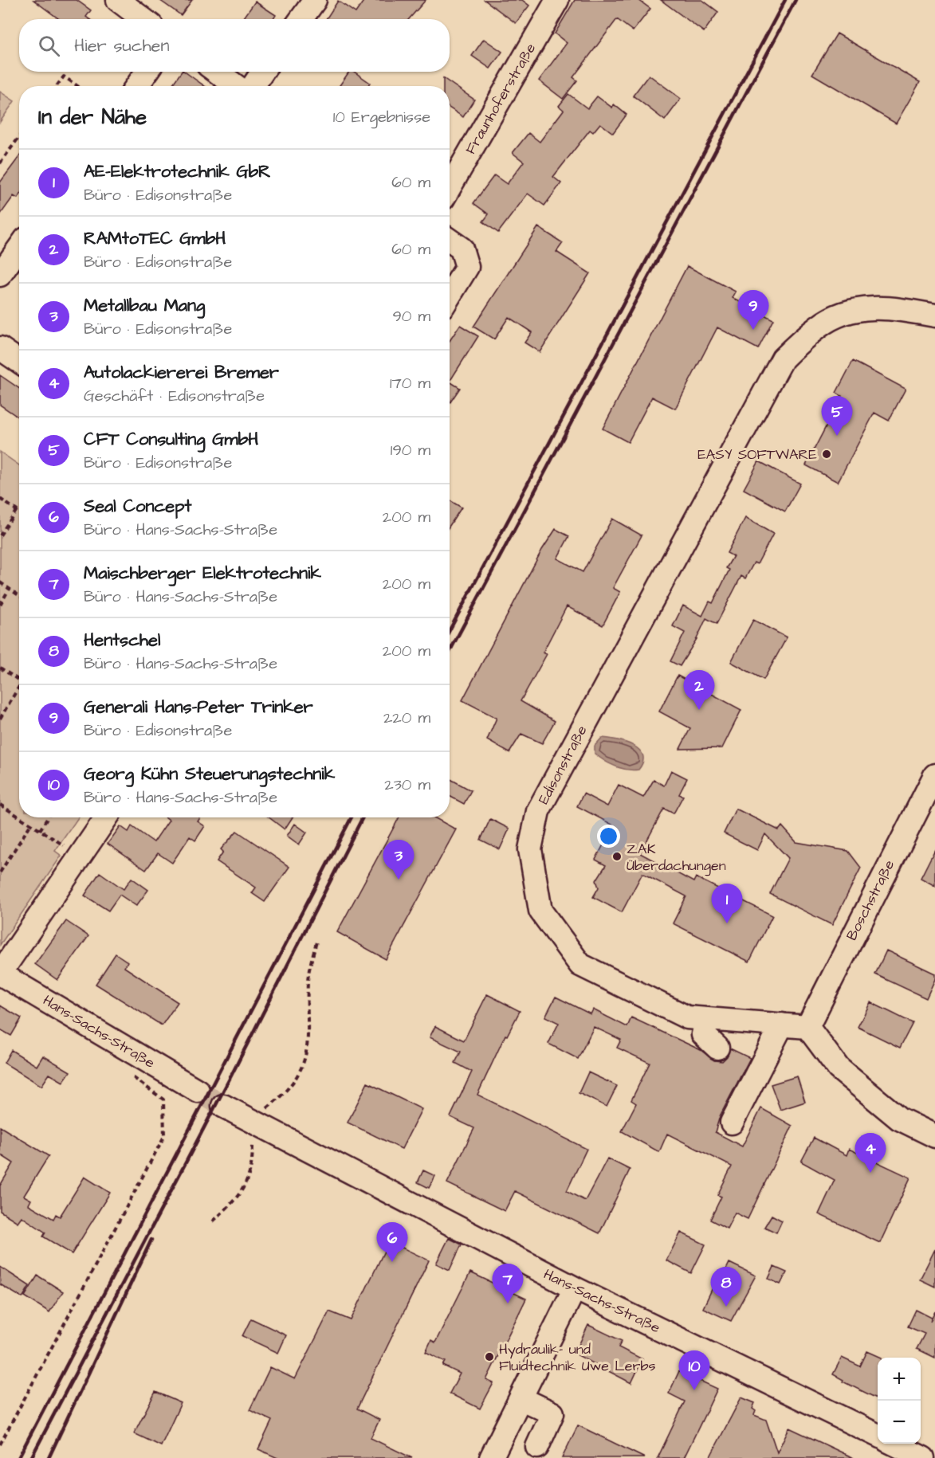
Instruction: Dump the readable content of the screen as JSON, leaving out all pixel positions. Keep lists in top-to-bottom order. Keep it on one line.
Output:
{"streets":{"street":["Fraunhoferstraße","Edisonstraße","Boschstraße","Hans-Sachs-Straße"]},"crossings":[["Edisonstraße","Boschstraße"]],"places":["EASY SOFTWARE","ZAK Überdachungen","Hydraulik- und Fluidtechnik Uwe Lerbs"],"page":{"search":"Hier suchen","heading":["In der Nähe","10 Ergebnisse"],"list":[{"mark":"1","name":"AE-Elektrotechnik GbR","note":"Büro · Edisonstraße","value":"60 m"},{"mark":"2","name":"RAMtoTEC GmbH","note":"Büro · Edisonstraße","value":"60 m"},{"mark":"3","name":"Metallbau Mang","note":"Büro · Edisonstraße","value":"90 m"},{"mark":"4","name":"Autolackiererei Bremer","note":"Geschäft · Edisonstraße","value":"170 m"},{"mark":"5","name":"CFT Consulting GmbH","note":"Büro · Edisonstraße","value":"190 m"},{"mark":"6","name":"Seal Concept","note":"Büro · Hans-Sachs-Straße","value":"200 m"},{"mark":"7","name":"Maischberger Elektrotechnik","note":"Büro · Hans-Sachs-Straße","value":"200 m"},{"mark":"8","name":"Hentschel","note":"Büro · Hans-Sachs-Straße","value":"200 m"},{"mark":"9","name":"Generali Hans-Peter Trinker","note":"Büro · Edisonstraße","value":"220 m"},{"mark":"10","name":"Georg Kühn Steuerungstechnik","note":"Büro · Hans-Sachs-Straße","value":"230 m"}],"pins":["9","5","2","3","1","4","6","7","8","10"],"map_buttons":["+","−"]}}
